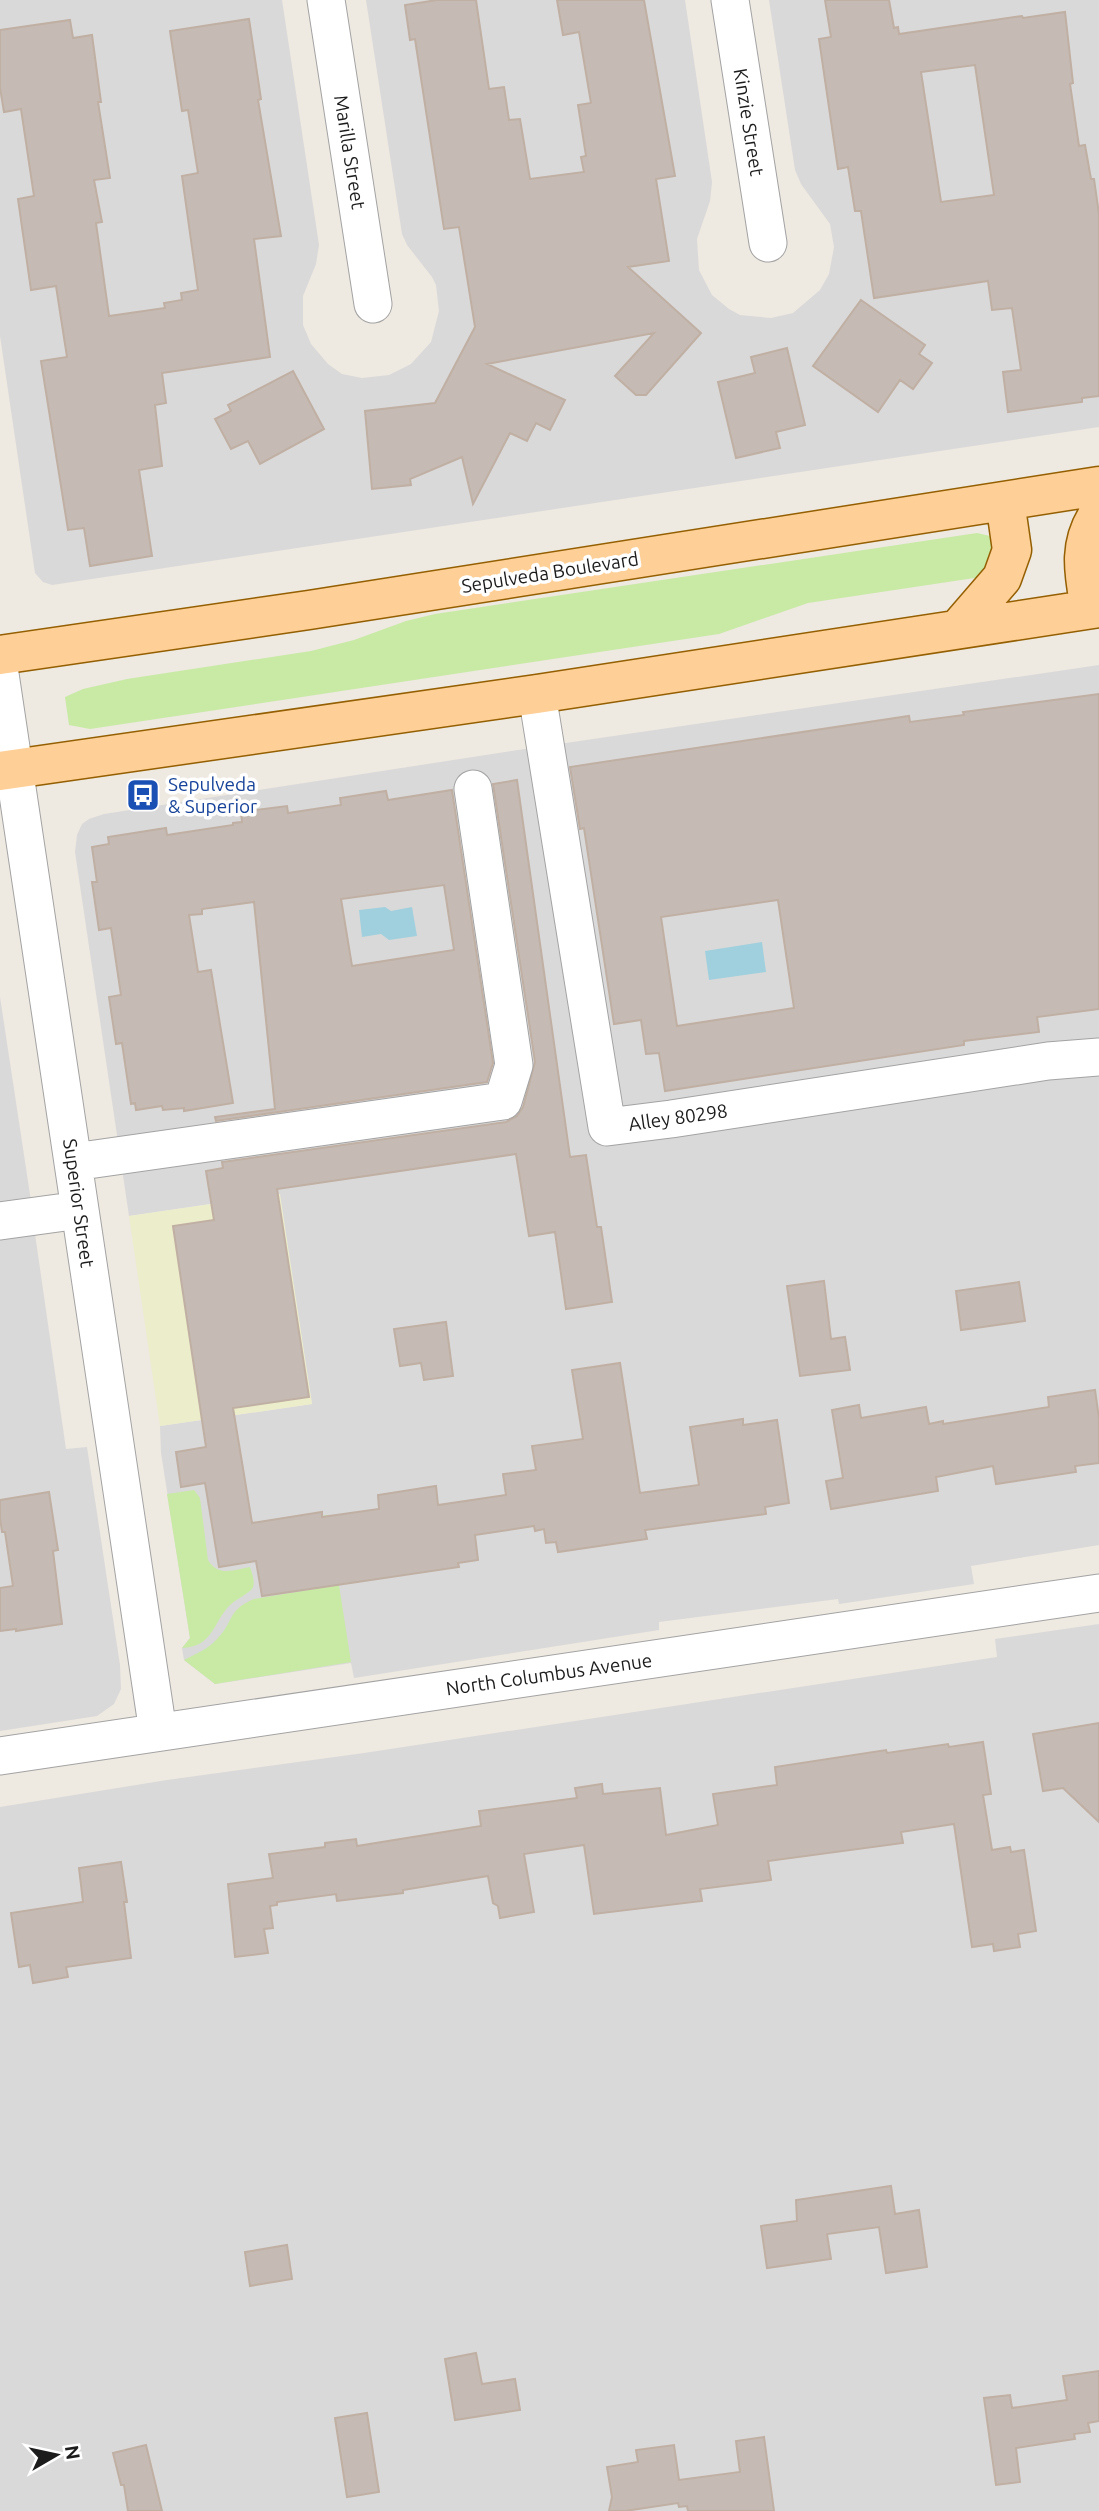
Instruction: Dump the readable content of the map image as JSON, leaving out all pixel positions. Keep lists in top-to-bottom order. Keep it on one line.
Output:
{"streets":{"main road":["Sepulveda Boulevard"],"street":["Kinzie Street","Marilla Street","Alley 80298","Superior Street","North Columbus Avenue"]},"crossings":[["Superior Street","North Columbus Avenue"]],"places":{"bus stop":["Sepulveda & Superior"]},"north":"right"}
